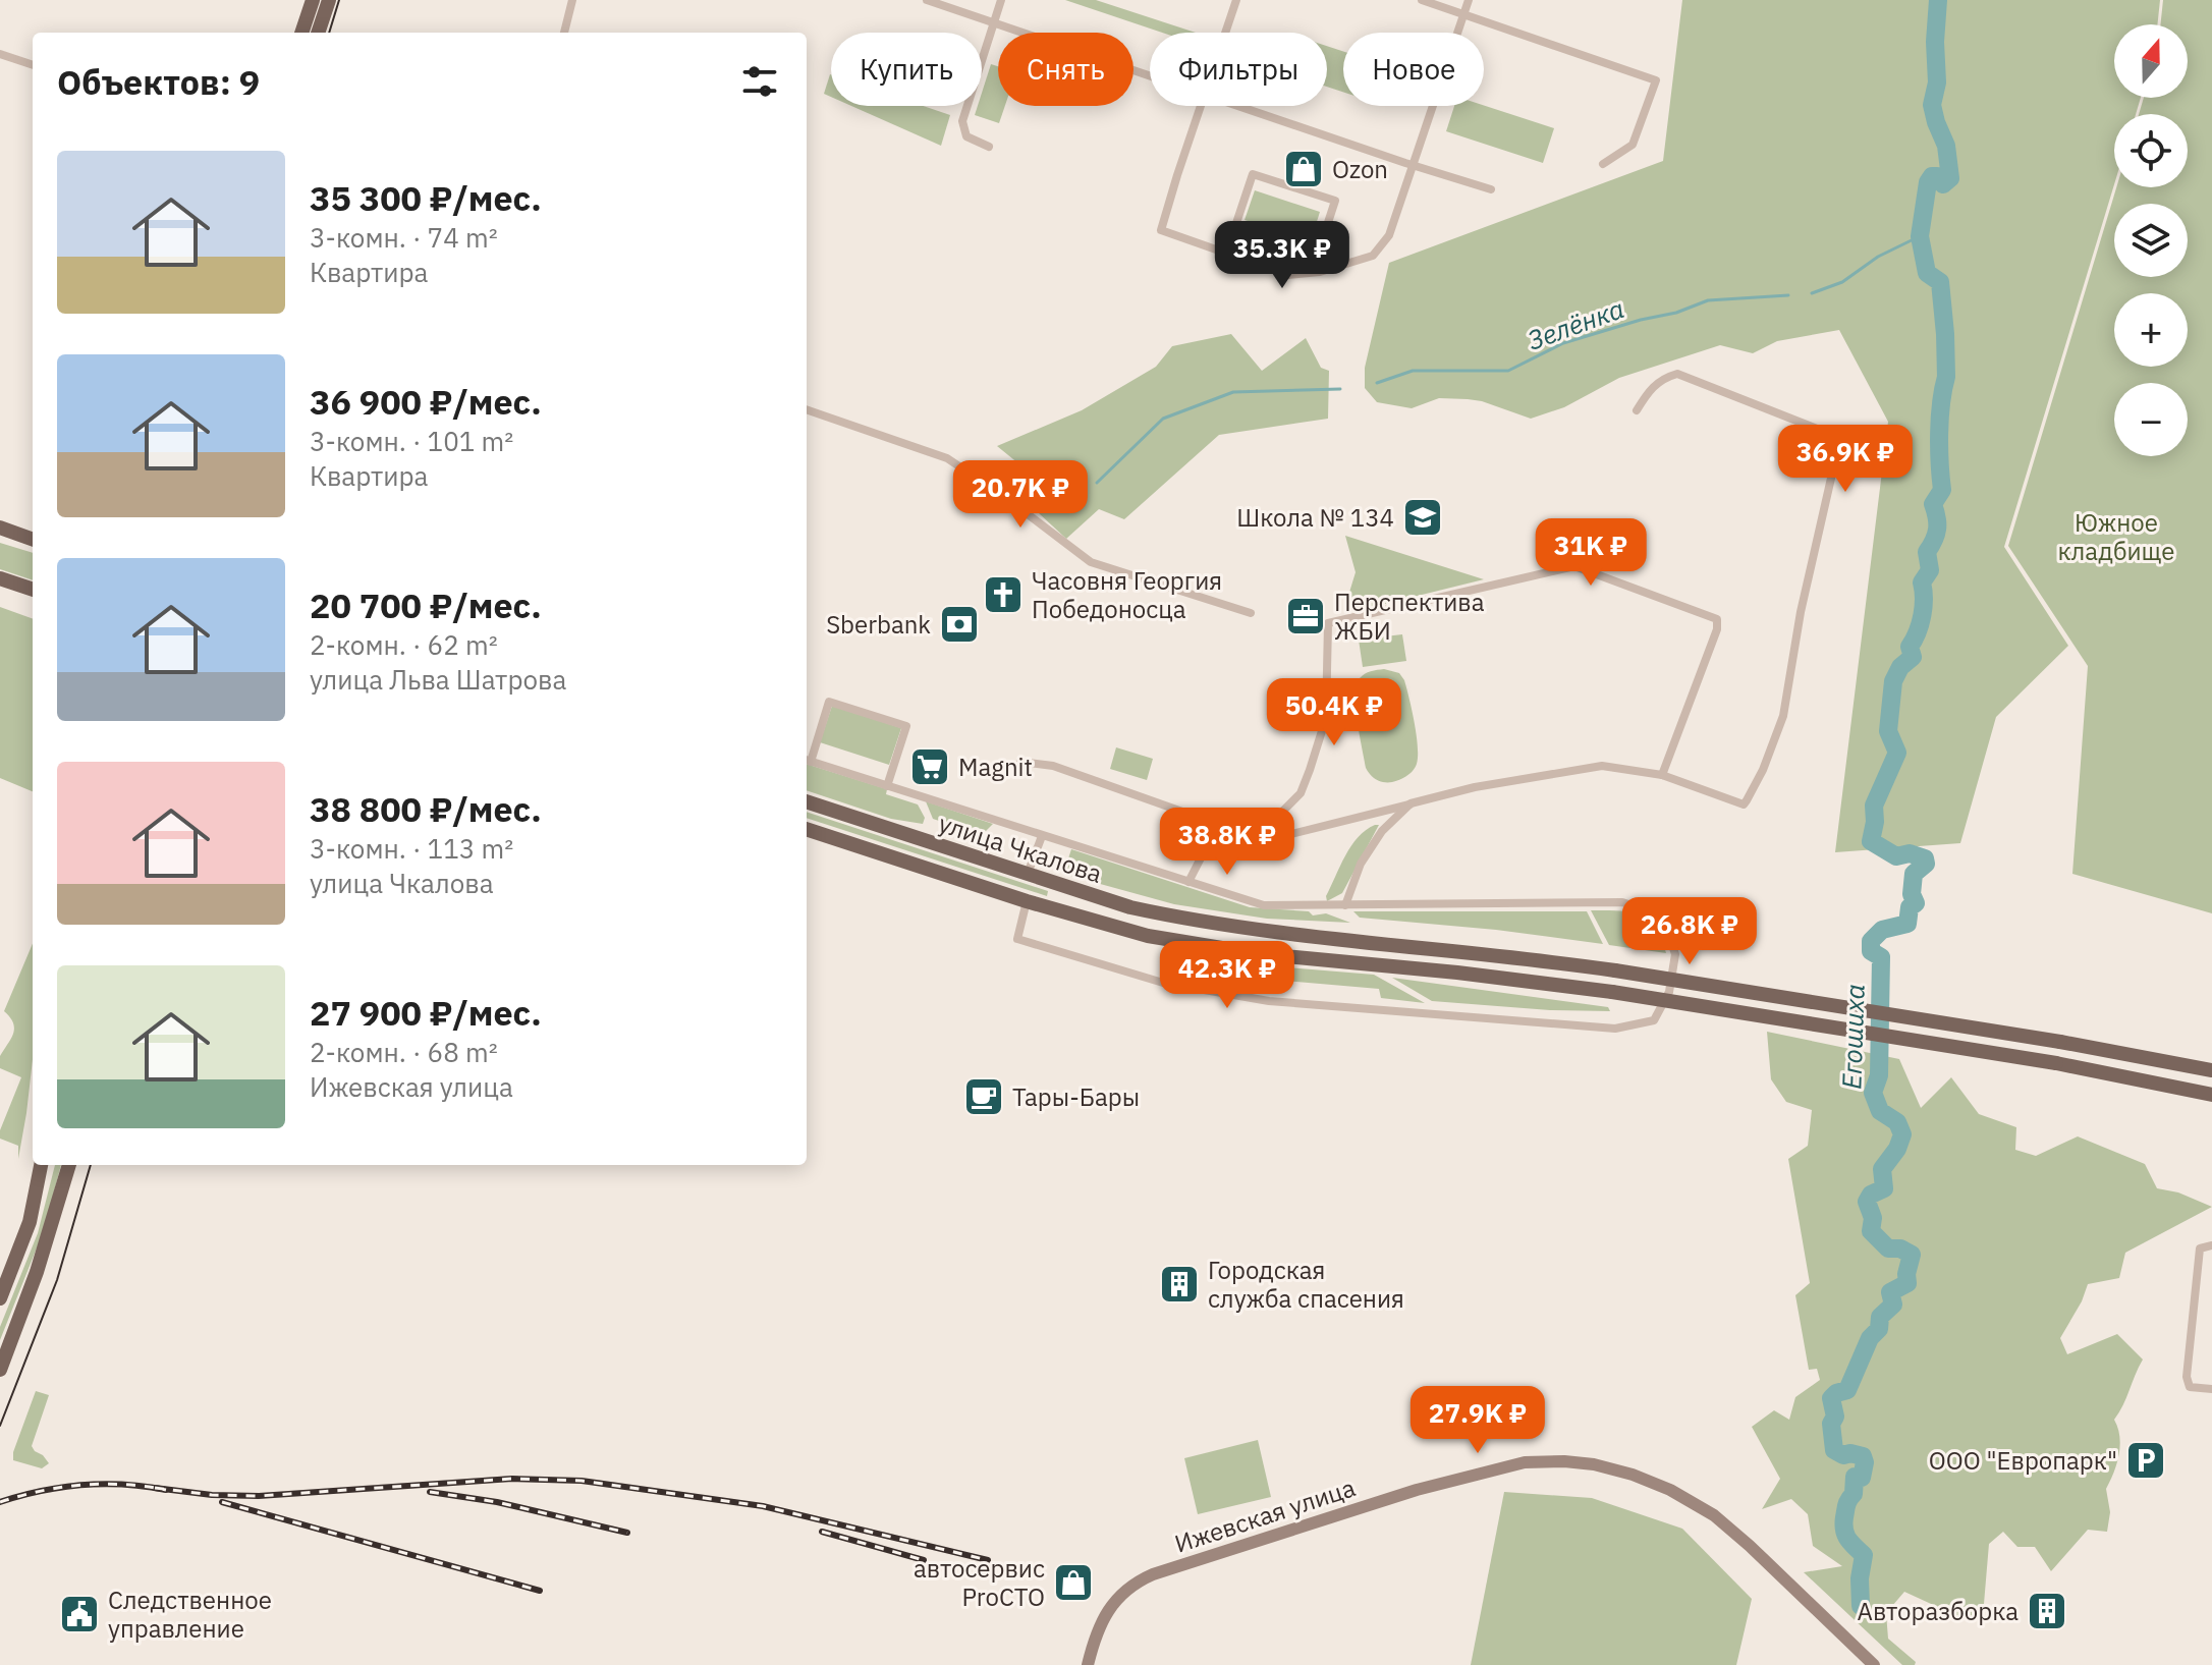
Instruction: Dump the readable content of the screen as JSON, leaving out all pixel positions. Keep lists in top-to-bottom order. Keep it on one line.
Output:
{"streets":{"main road":["улица Чкалова"],"street":["Ижевская улица"]},"water":["Зелёнка","Егошиха"],"parks":["Южное кладбище"],"places":{"shop":["Ozon","автосервис ProСТО"],"school or university":["Школа № 134"],"church":["Часовня Георгия Победоносца"],"office":["Перспектива ЖБИ"],"bank":["Sberbank"],"supermarket":["Magnit"],"cafe":["Тары-Бары"],"building":["Городская служба спасения","Авторазборка"],"parking":["ООО \"Европарк\""],"public building":["Следственное управление"]},"north":"top","page":{"map_buttons":["+","−"],"chip":["Купить","Снять","Фильтры","Новое"],"heading":"Объектов: 9","list":[{"name":"35 300 ₽/мес.","note":"3-комн. · 74 m² · Квартира"},{"name":"36 900 ₽/мес.","note":"3-комн. · 101 m² · Квартира"},{"name":"20 700 ₽/мес.","note":"2-комн. · 62 m² · улица Льва Шатрова"},{"name":"38 800 ₽/мес.","note":"3-комн. · 113 m² · улица Чкалова"},{"name":"27 900 ₽/мес.","note":"2-комн. · 68 m² · Ижевская улица"}],"price":["35.3K ₽","36.9K ₽","20.7K ₽","31K ₽","50.4K ₽","38.8K ₽","26.8K ₽","42.3K ₽","27.9K ₽"]}}
